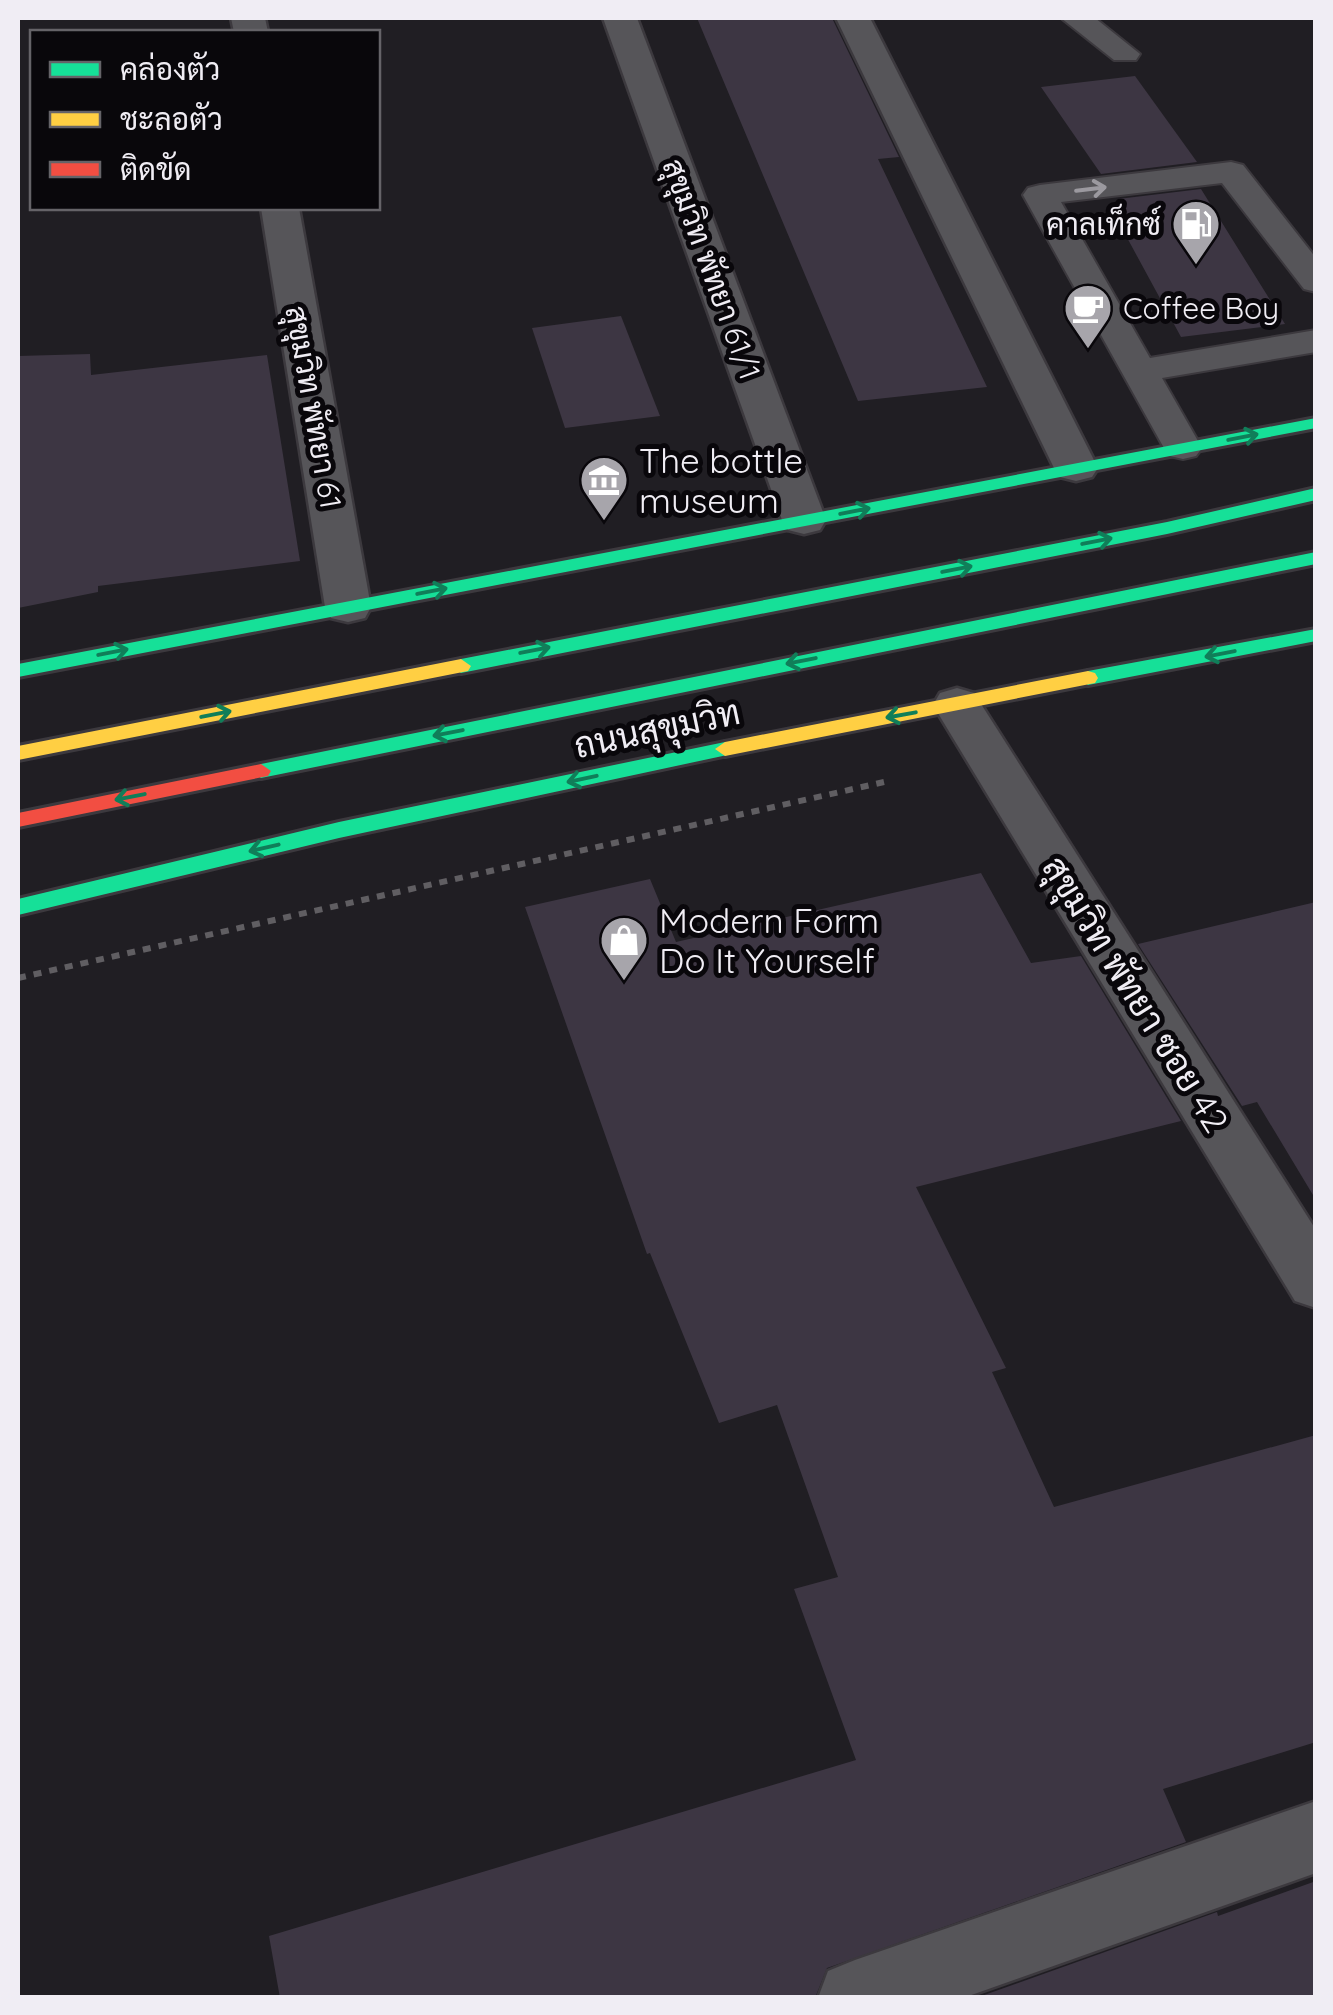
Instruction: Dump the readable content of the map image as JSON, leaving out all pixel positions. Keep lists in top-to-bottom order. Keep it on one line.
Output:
{"streets":{"highway":["ถนนสุขุมวิท"],"street":["สุขุมวิท พัทยา 61/1","สุขุมวิท พัทยา 61","สุขุมวิท พัทยา ซอย 42"]},"crossings":[["ถนนสุขุมวิท","สุขุมวิท พัทยา ซอย 42"]],"places":{"fuel station":["คาลเท็กซ์"],"cafe":["Coffee Boy"],"museum":["The bottle museum"],"shop":["Modern Form Do It Yourself"]},"legend":["คล่องตัว","ชะลอตัว","ติดขัด"]}
